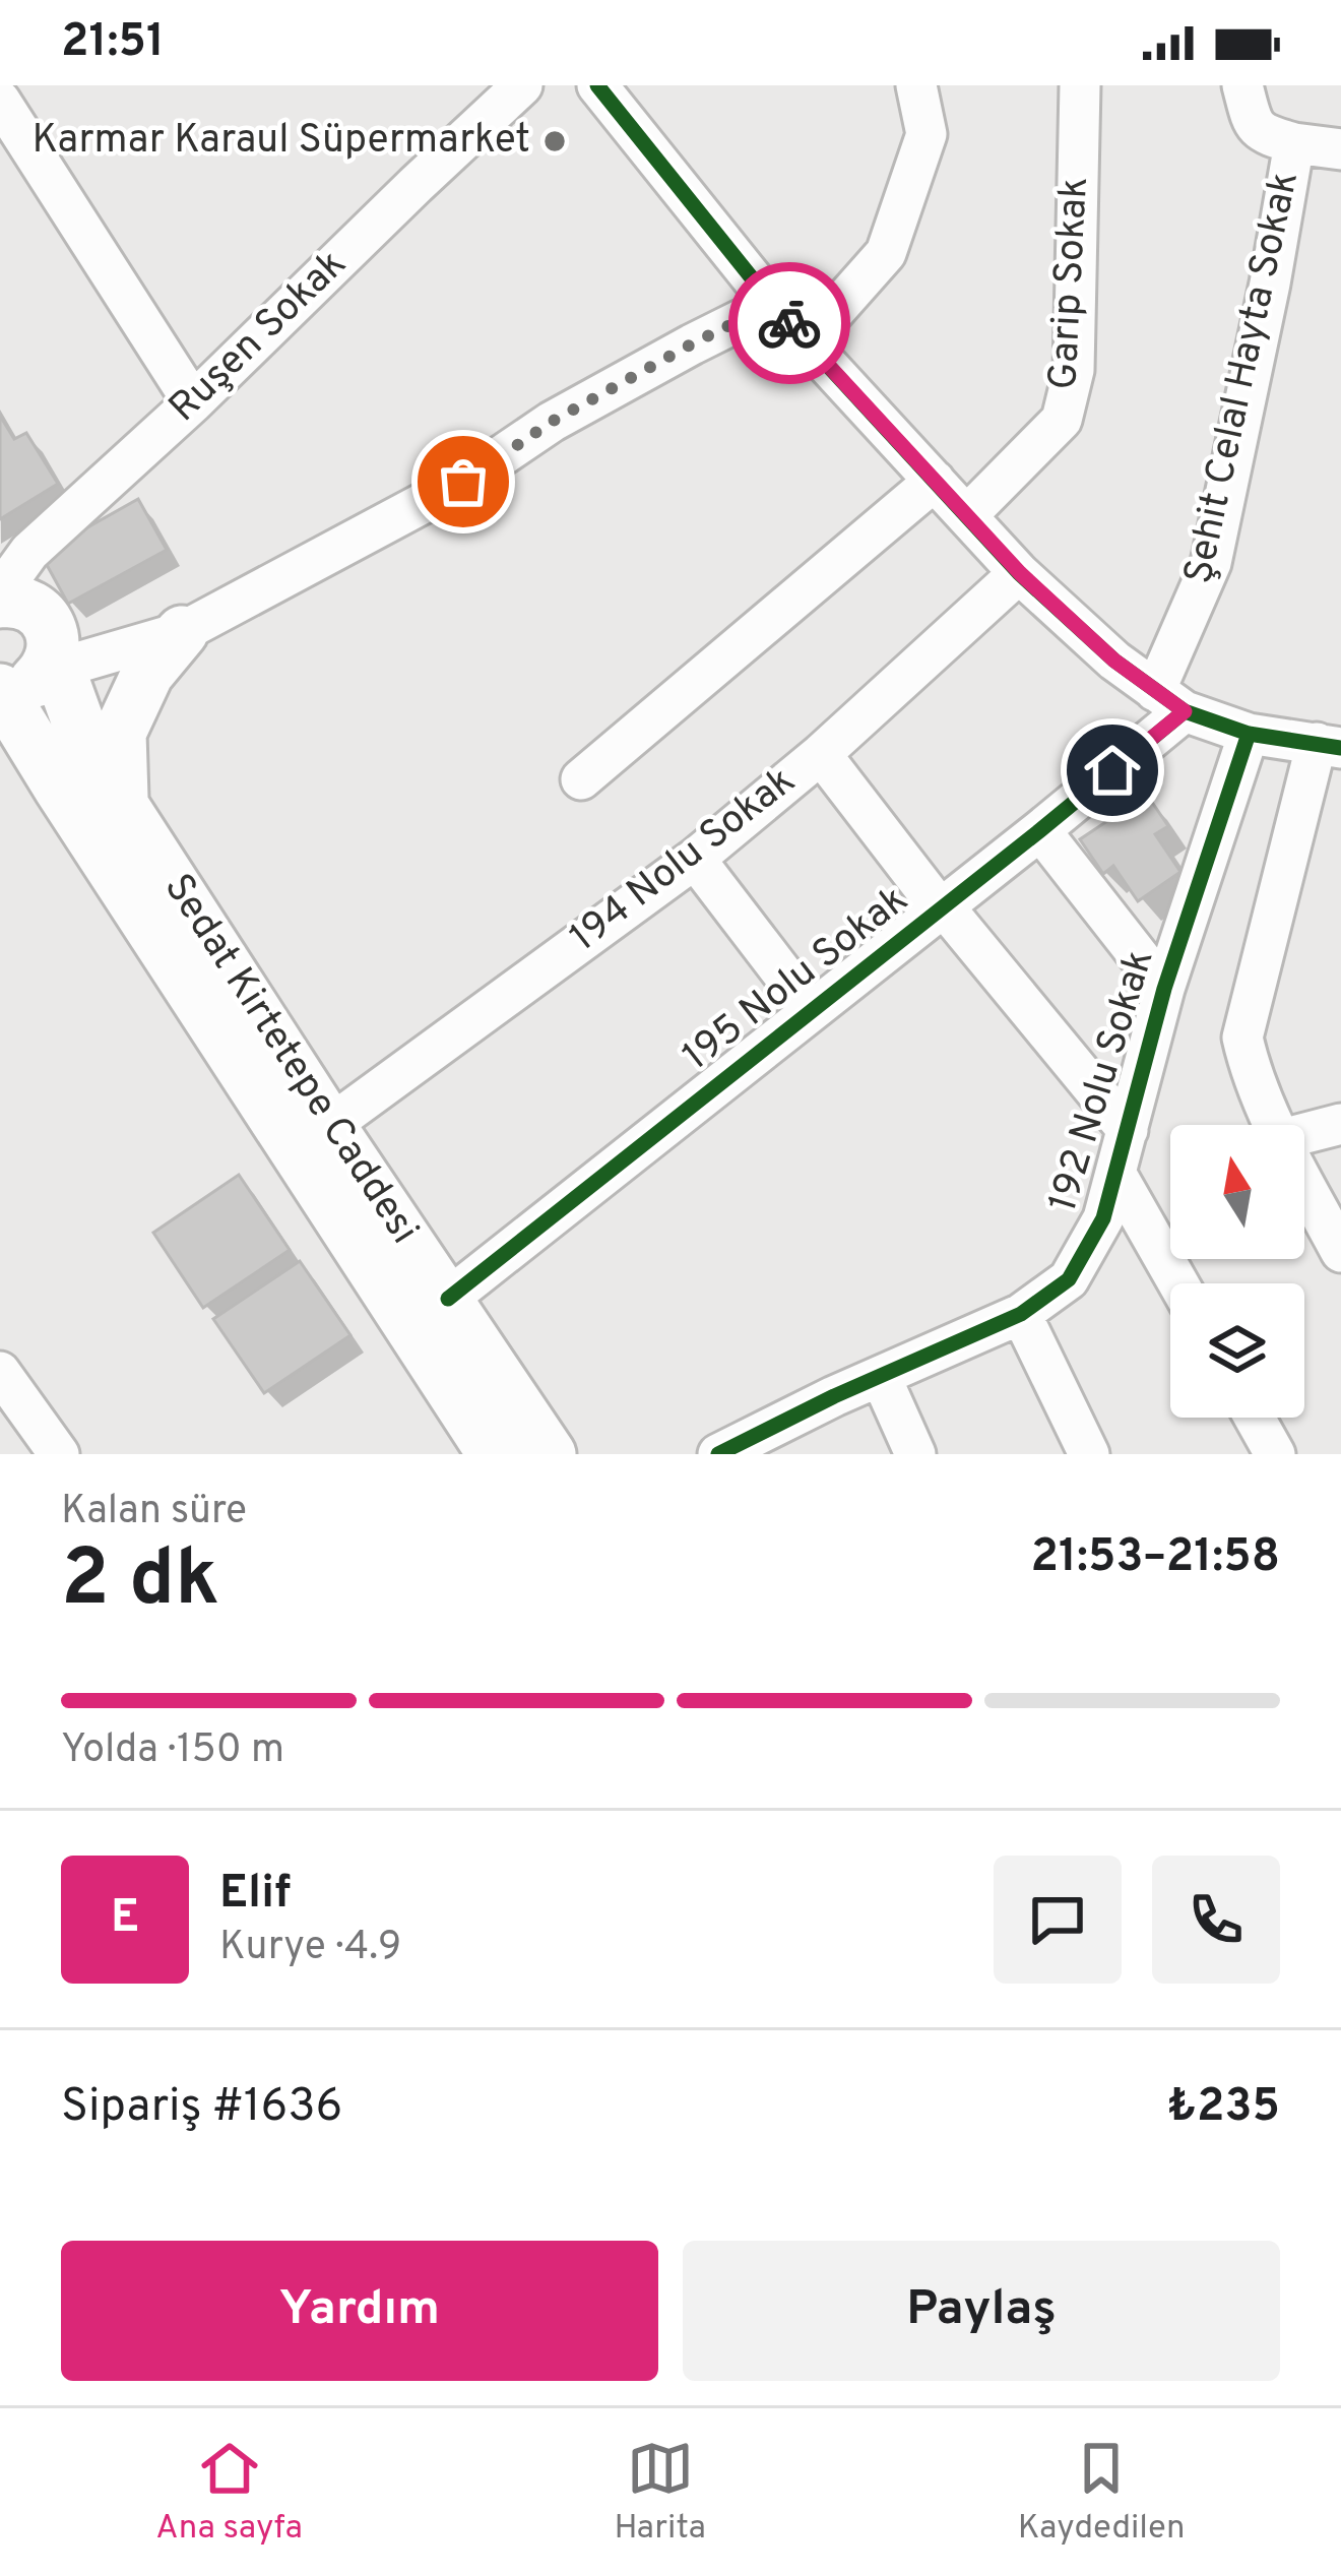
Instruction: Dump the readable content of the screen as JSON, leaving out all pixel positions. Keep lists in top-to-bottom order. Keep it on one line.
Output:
{"streets":{"main road":["Sedat Kirtetepe Caddesi"],"street":["Garip Sokak","Ruşen Sokak","Şehit Celal Hayta Sokak","194 Nolu Sokak","195 Nolu Sokak","192 Nolu Sokak"]},"crossings":[["Şehit Celal Hayta Sokak","195 Nolu Sokak"],["194 Nolu Sokak","Sedat Kirtetepe Caddesi"],["195 Nolu Sokak","Sedat Kirtetepe Caddesi"]],"places":["Karmar Karaul Süpermarket"],"north":"top","page":{"status":"21:51","heading":["2 dk","Kalan süre","21:53–21:58"],"panel":["Elif","Kurye · 4.9","Sipariş #1636","₺235"],"bar":"Yolda · 150 m","round":"E","buttons":["Yardım","Paylaş"],"tabs":["Ana sayfa","Harita","Kaydedilen"]}}
